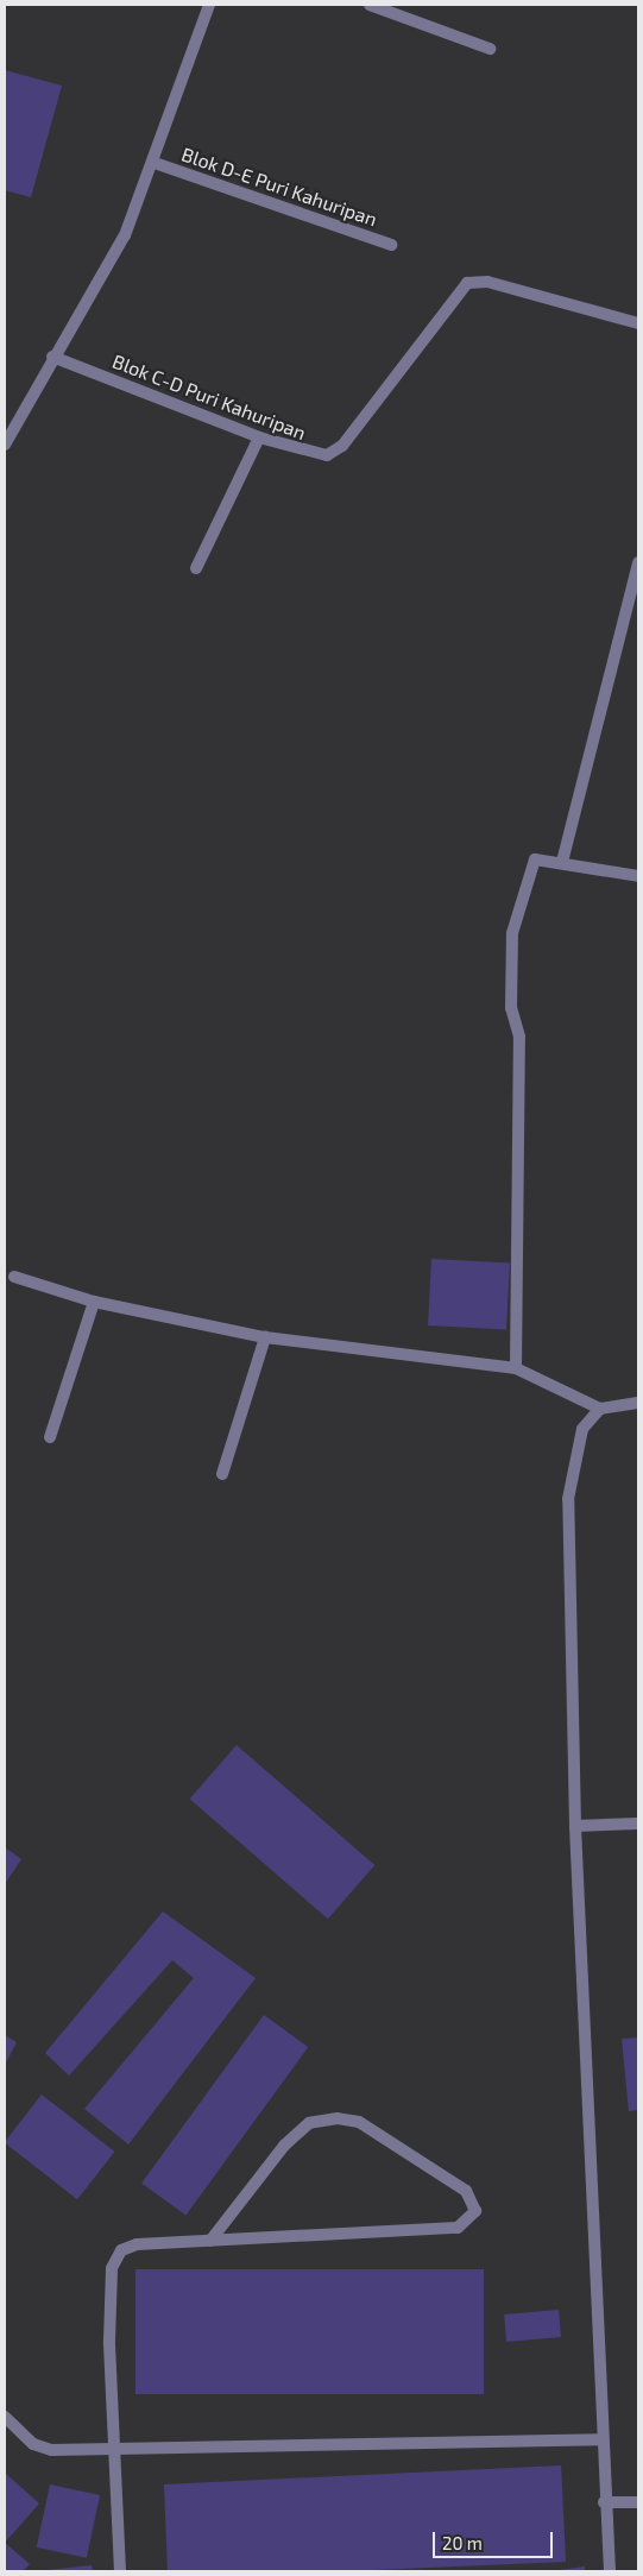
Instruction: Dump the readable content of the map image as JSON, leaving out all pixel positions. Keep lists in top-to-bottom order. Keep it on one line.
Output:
{"streets":{"street":["Blok D-E Puri Kahuripan","Blok C-D Puri Kahuripan"]},"scale_bar":"20 m"}
